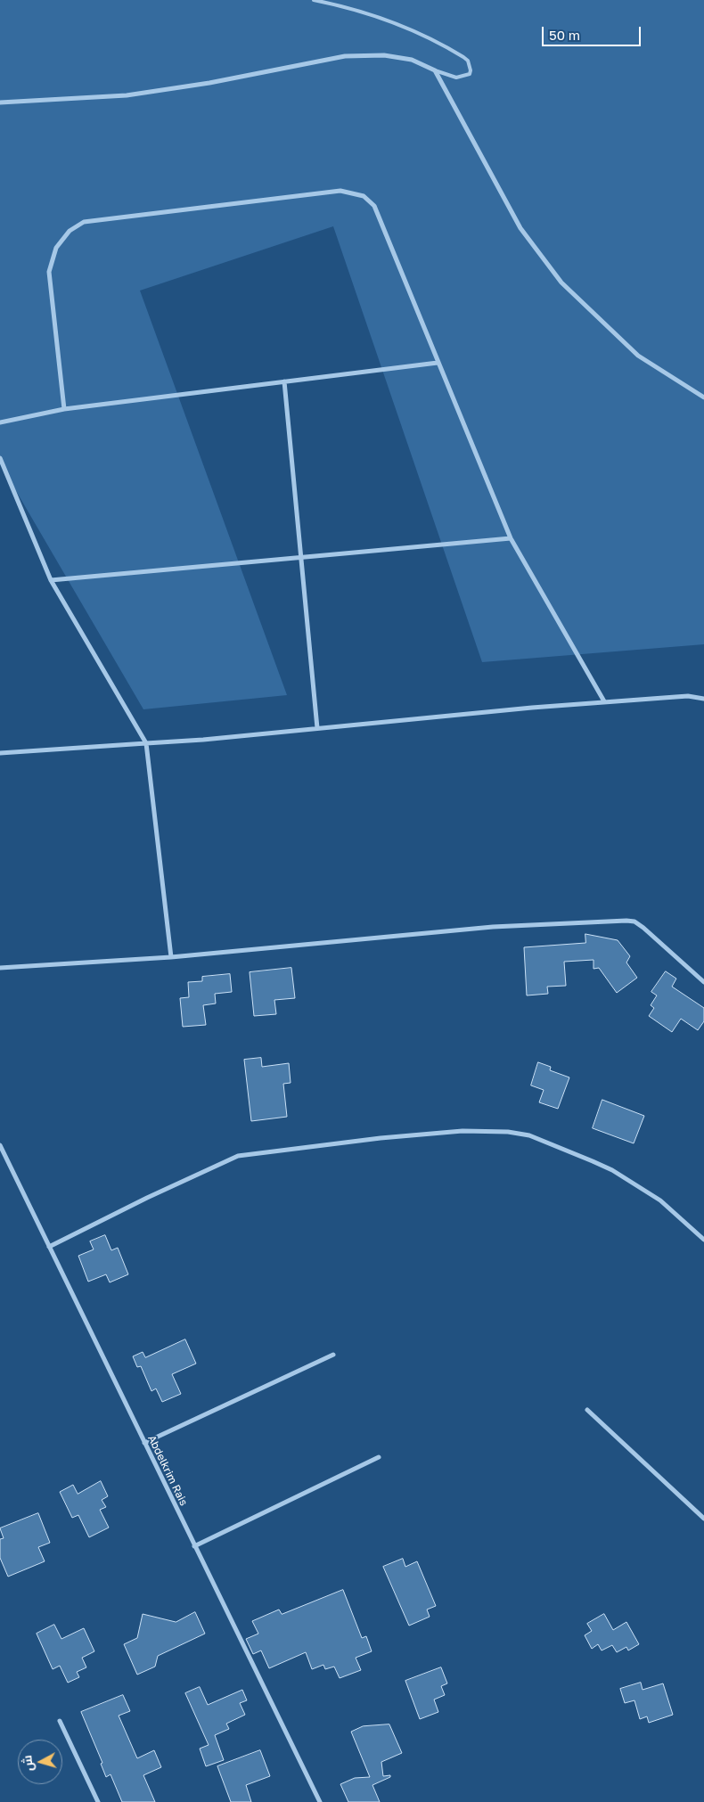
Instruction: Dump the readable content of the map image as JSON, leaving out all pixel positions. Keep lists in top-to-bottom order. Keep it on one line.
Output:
{"streets":{"street":["Abdelkrim Rais"]},"scale_bar":"50 m","north":"left"}
